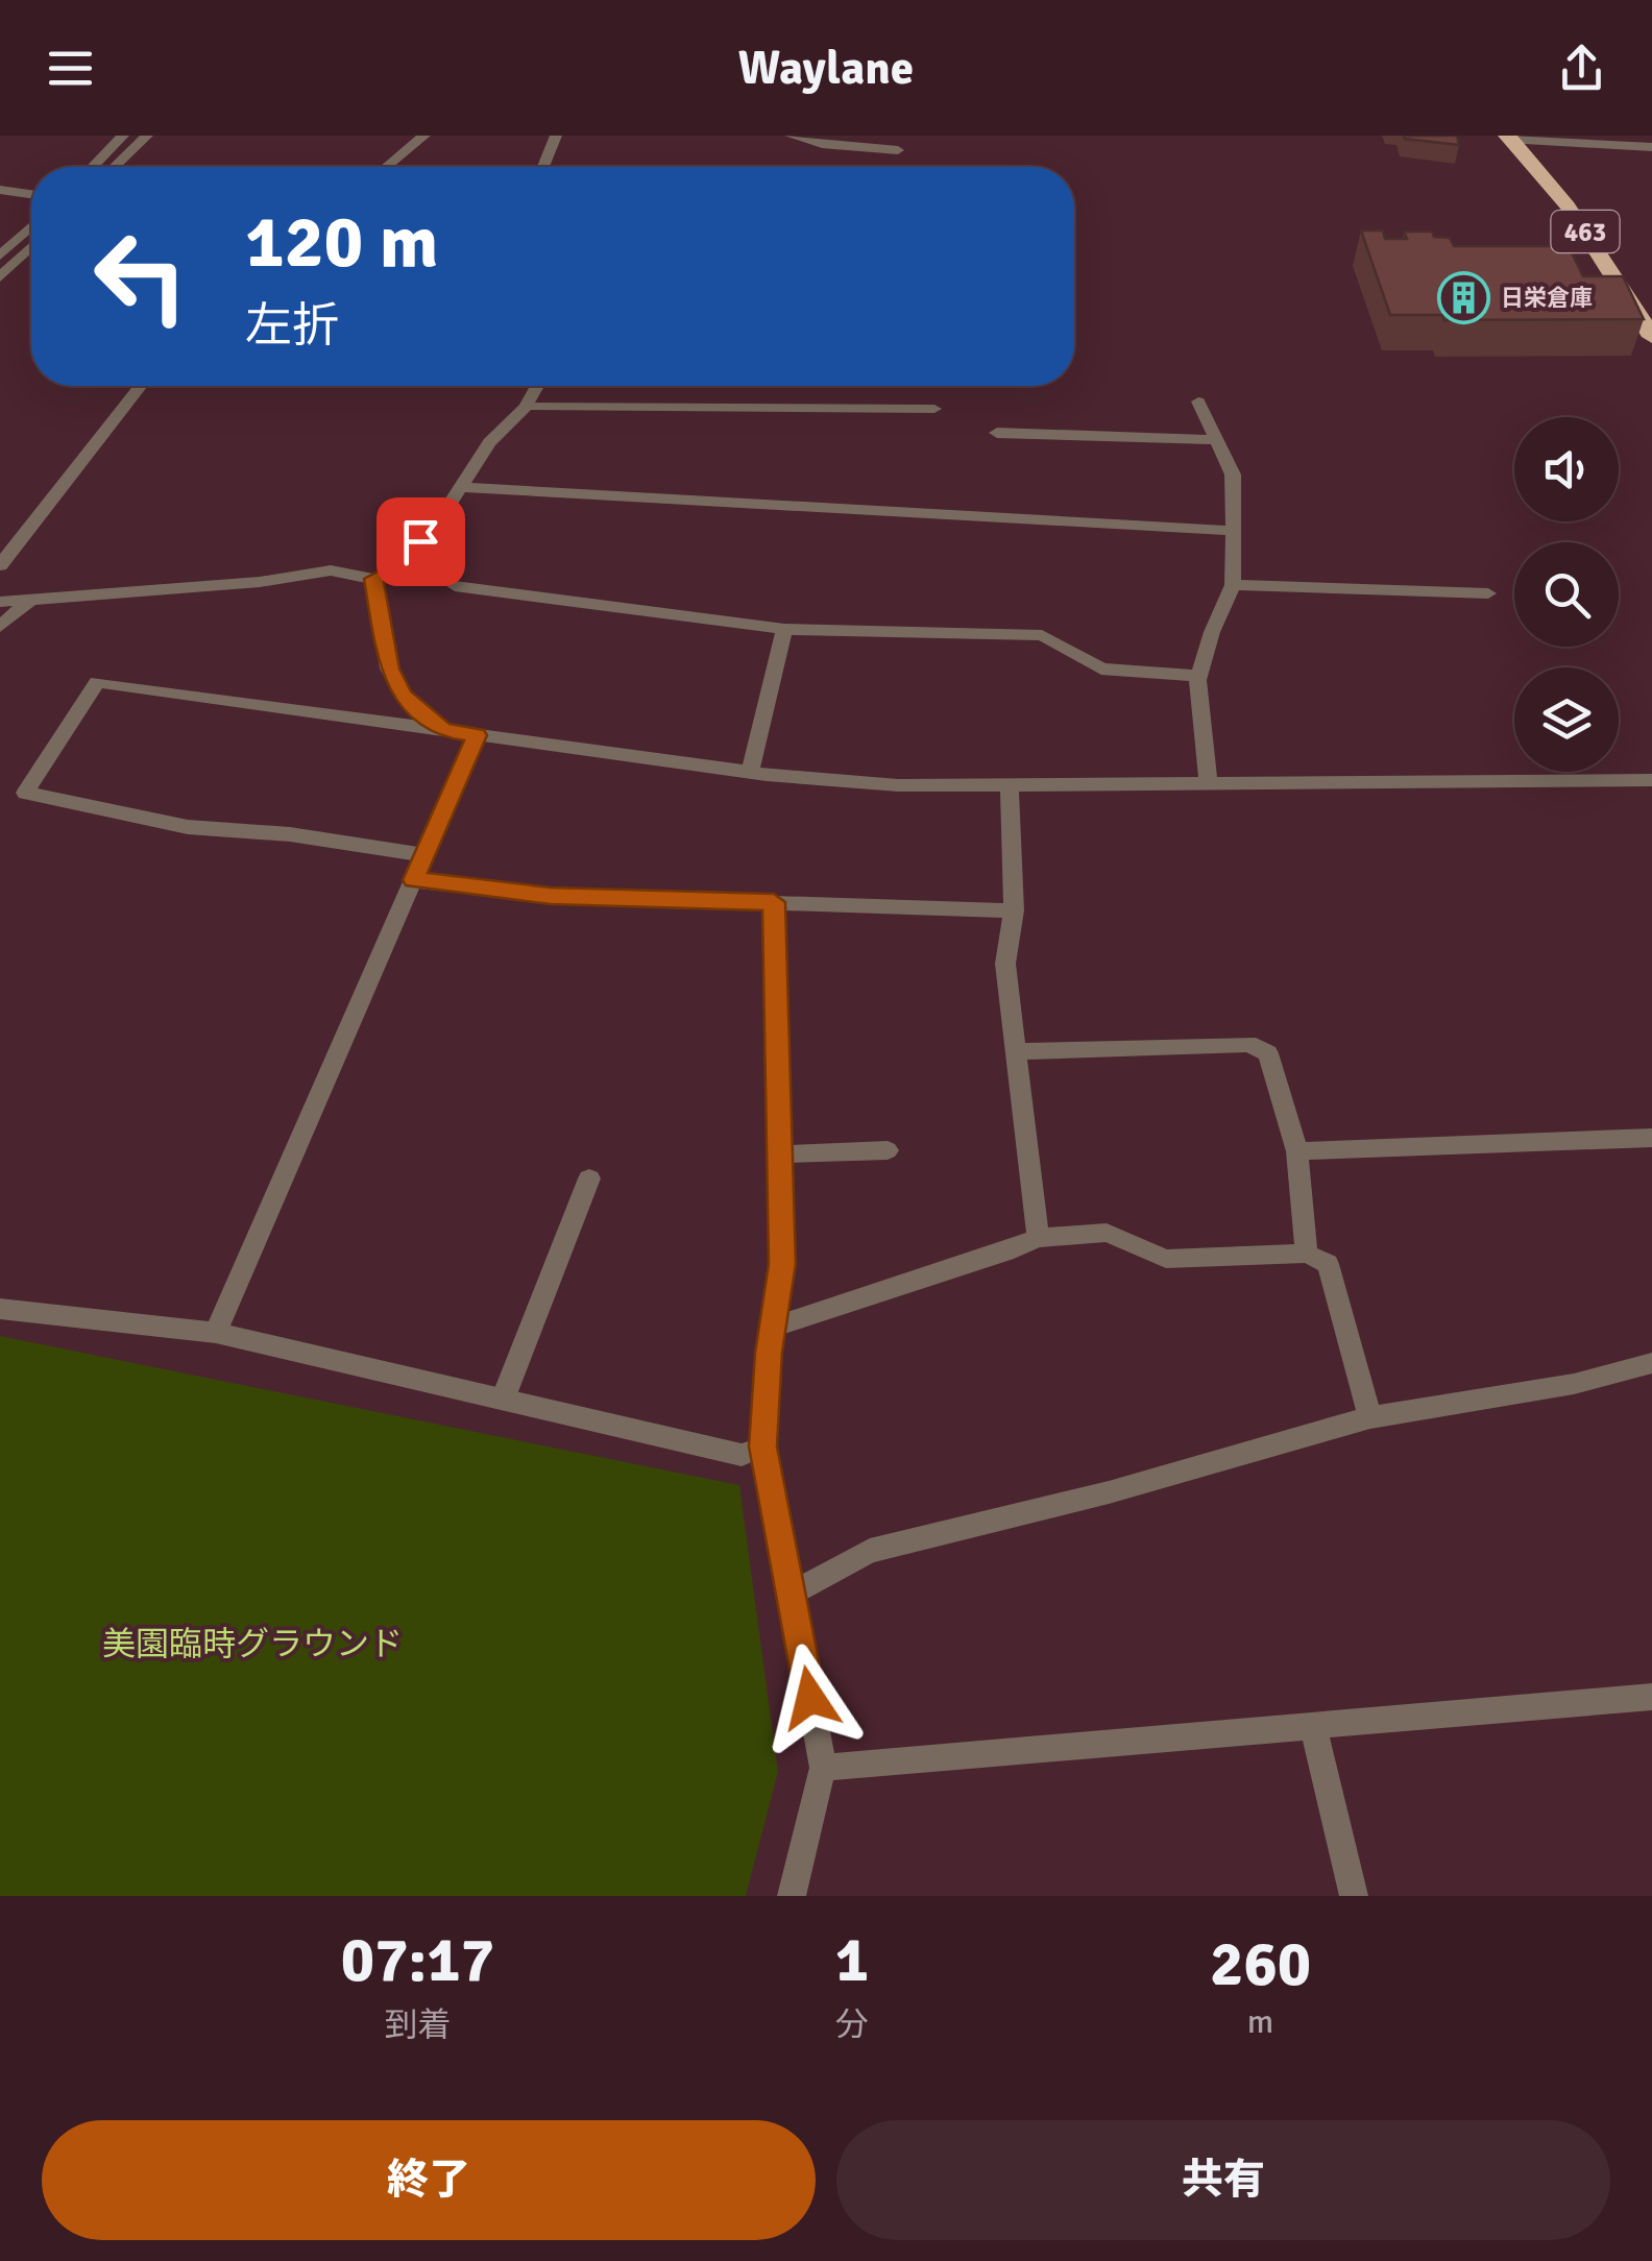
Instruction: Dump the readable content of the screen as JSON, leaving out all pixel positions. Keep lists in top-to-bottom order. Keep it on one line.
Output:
{"streets":{"highway":["463"]},"parks":["美園臨時グラウンド"],"places":{"building":["日栄倉庫"]},"page":{"header":"Waylane","turn":["120 m","左折"],"eta":["07:17","到着","1","分","260","m"],"buttons":["終了","共有"]}}
